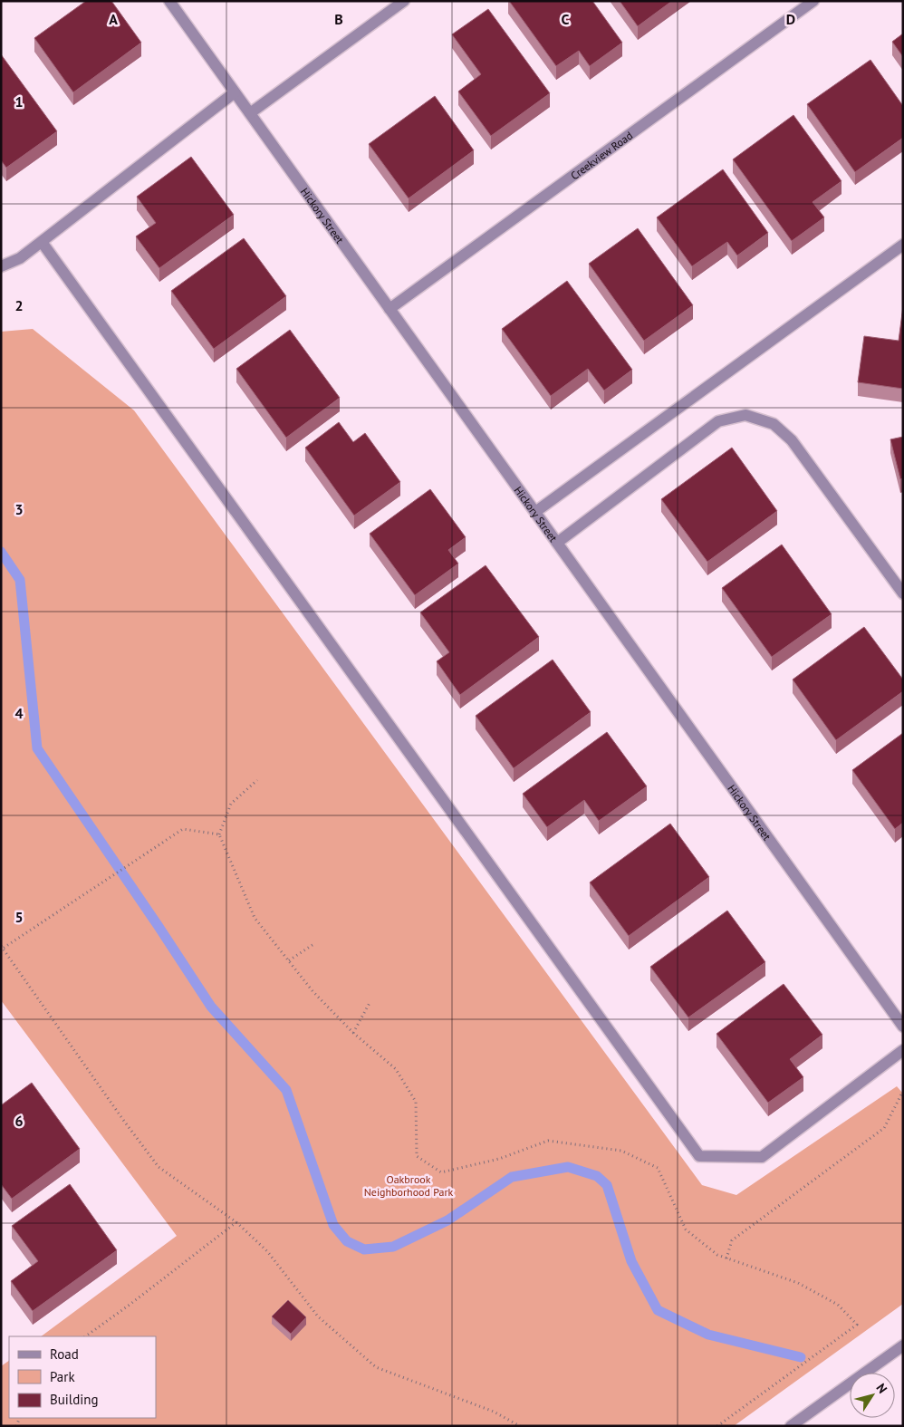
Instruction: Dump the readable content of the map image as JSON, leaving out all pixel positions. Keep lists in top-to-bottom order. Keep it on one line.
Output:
{"streets":{"street":["Creekview Road","Hickory Street"]},"crossings":[["Creekview Road","Hickory Street"]],"parks":["Oakbrook Neighborhood Park"],"legend":["Road","Park","Building"],"north":"top right","grid":{"columns":["A","B","C","D"],"rows":["1","2","3","4","5","6"]}}
